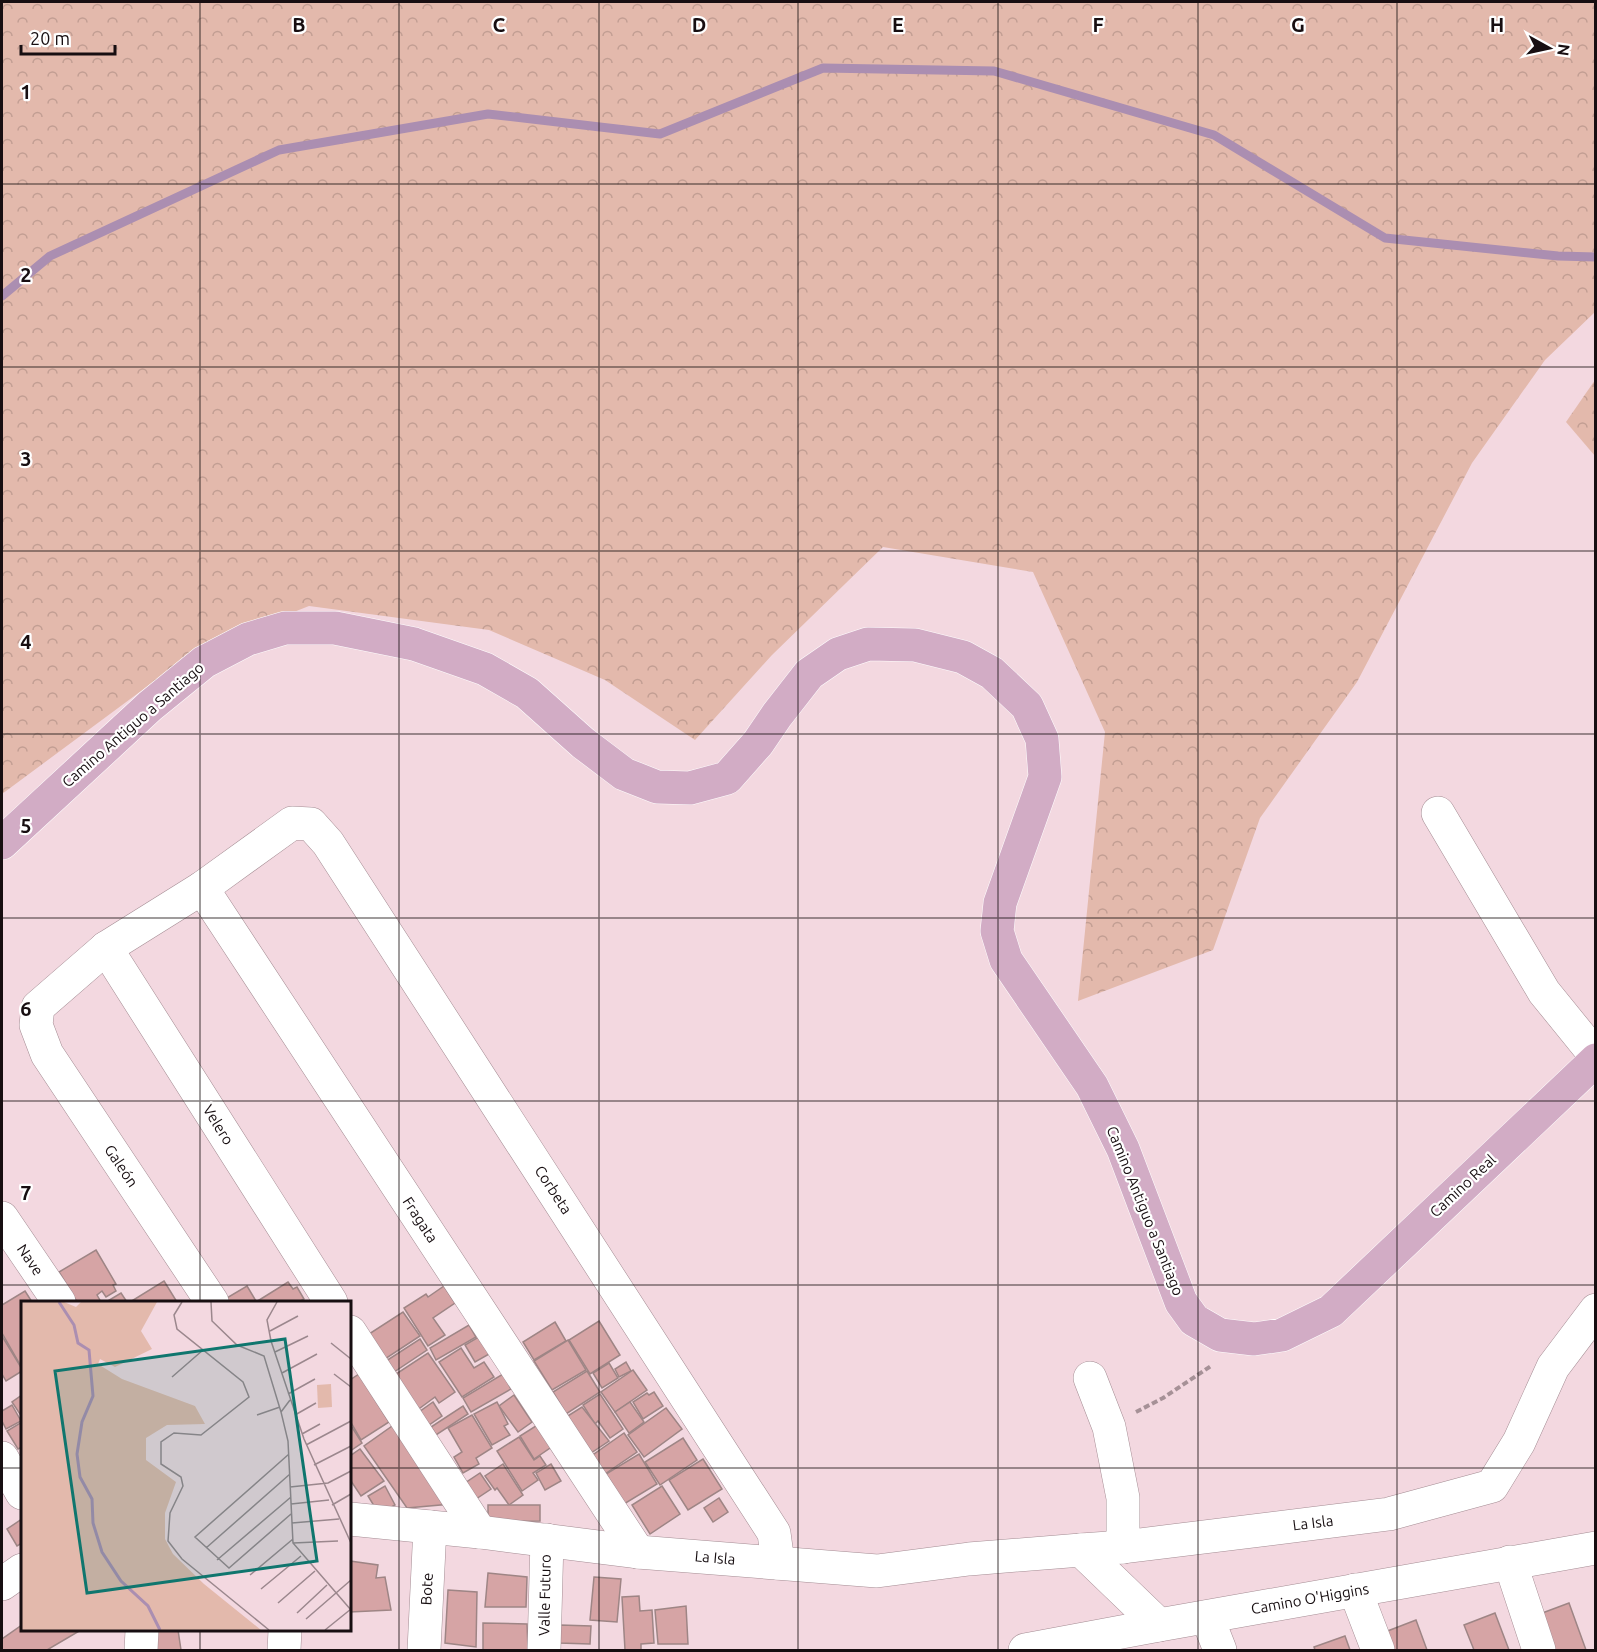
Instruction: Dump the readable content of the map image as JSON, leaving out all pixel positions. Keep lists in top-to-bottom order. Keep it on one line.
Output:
{"streets":{"main road":["Camino Antiguo a Santiago","Camino Real"],"street":["Velero","Galeón","Corbeta","Fragata","Nave","La Isla","Bote","Valle Futuro","Camino O'Higgins"]},"crossings":[["Camino Antiguo a Santiago","Camino Real"],["Velero","Galeón"],["Corbeta","Fragata"],["Corbeta","La Isla"],["Fragata","La Isla"],["La Isla","Bote"],["La Isla","Valle Futuro"]],"scale_bar":"20 m","north":"right","grid":{"columns":["B","C","D","E","F","G","H"],"rows":["1","2","3","4","5","6","7"]}}
